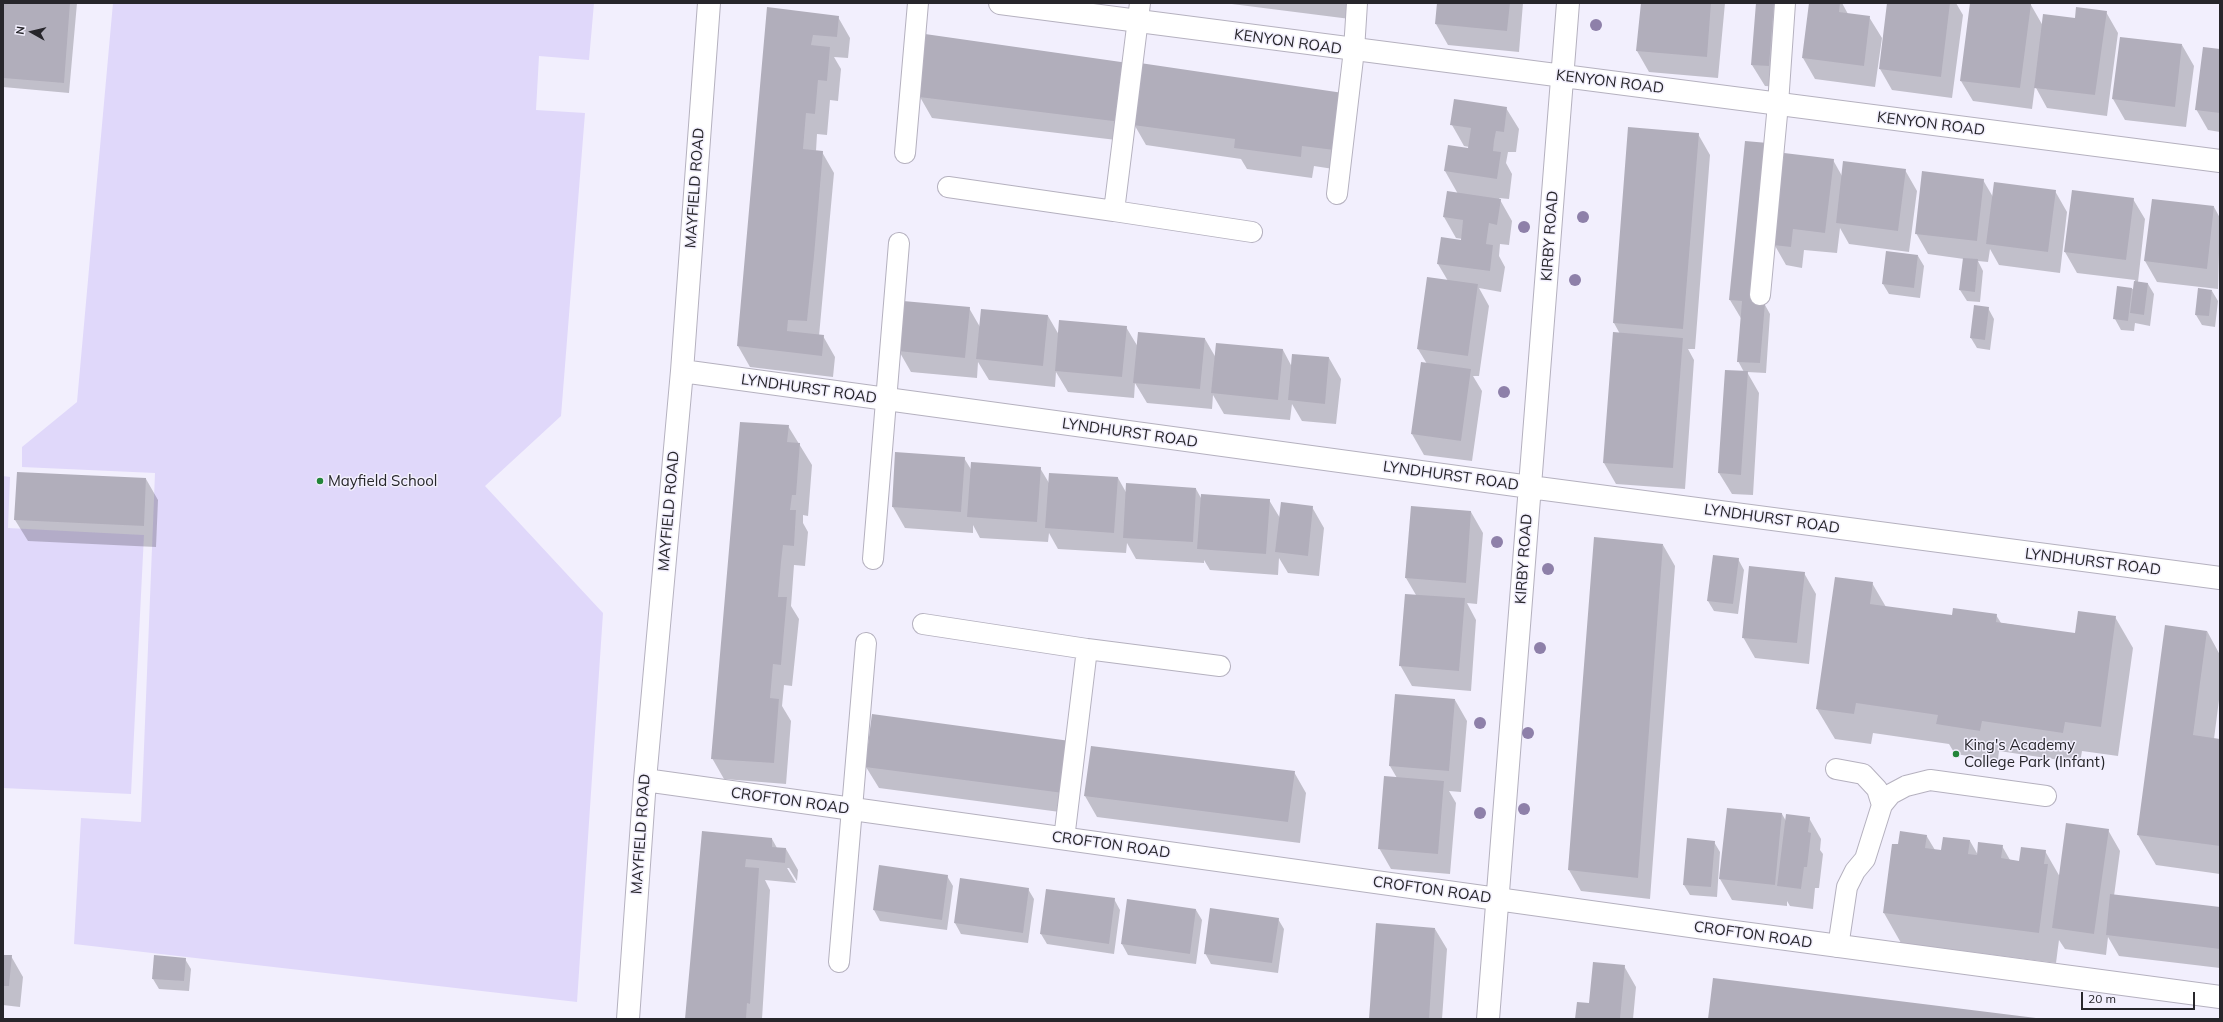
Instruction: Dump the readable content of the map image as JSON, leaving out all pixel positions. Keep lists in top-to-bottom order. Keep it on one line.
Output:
{"streets":{"street":["KENYON ROAD","MAYFIELD ROAD","KIRBY ROAD","LYNDHURST ROAD","CROFTON ROAD"]},"crossings":[["KENYON ROAD","KIRBY ROAD"],["MAYFIELD ROAD","LYNDHURST ROAD"],["MAYFIELD ROAD","CROFTON ROAD"],["KIRBY ROAD","LYNDHURST ROAD"],["KIRBY ROAD","CROFTON ROAD"]],"places":["Mayfield School","King's Academy College Park (Infant)"],"scale_bar":"20 m","north":"left"}
